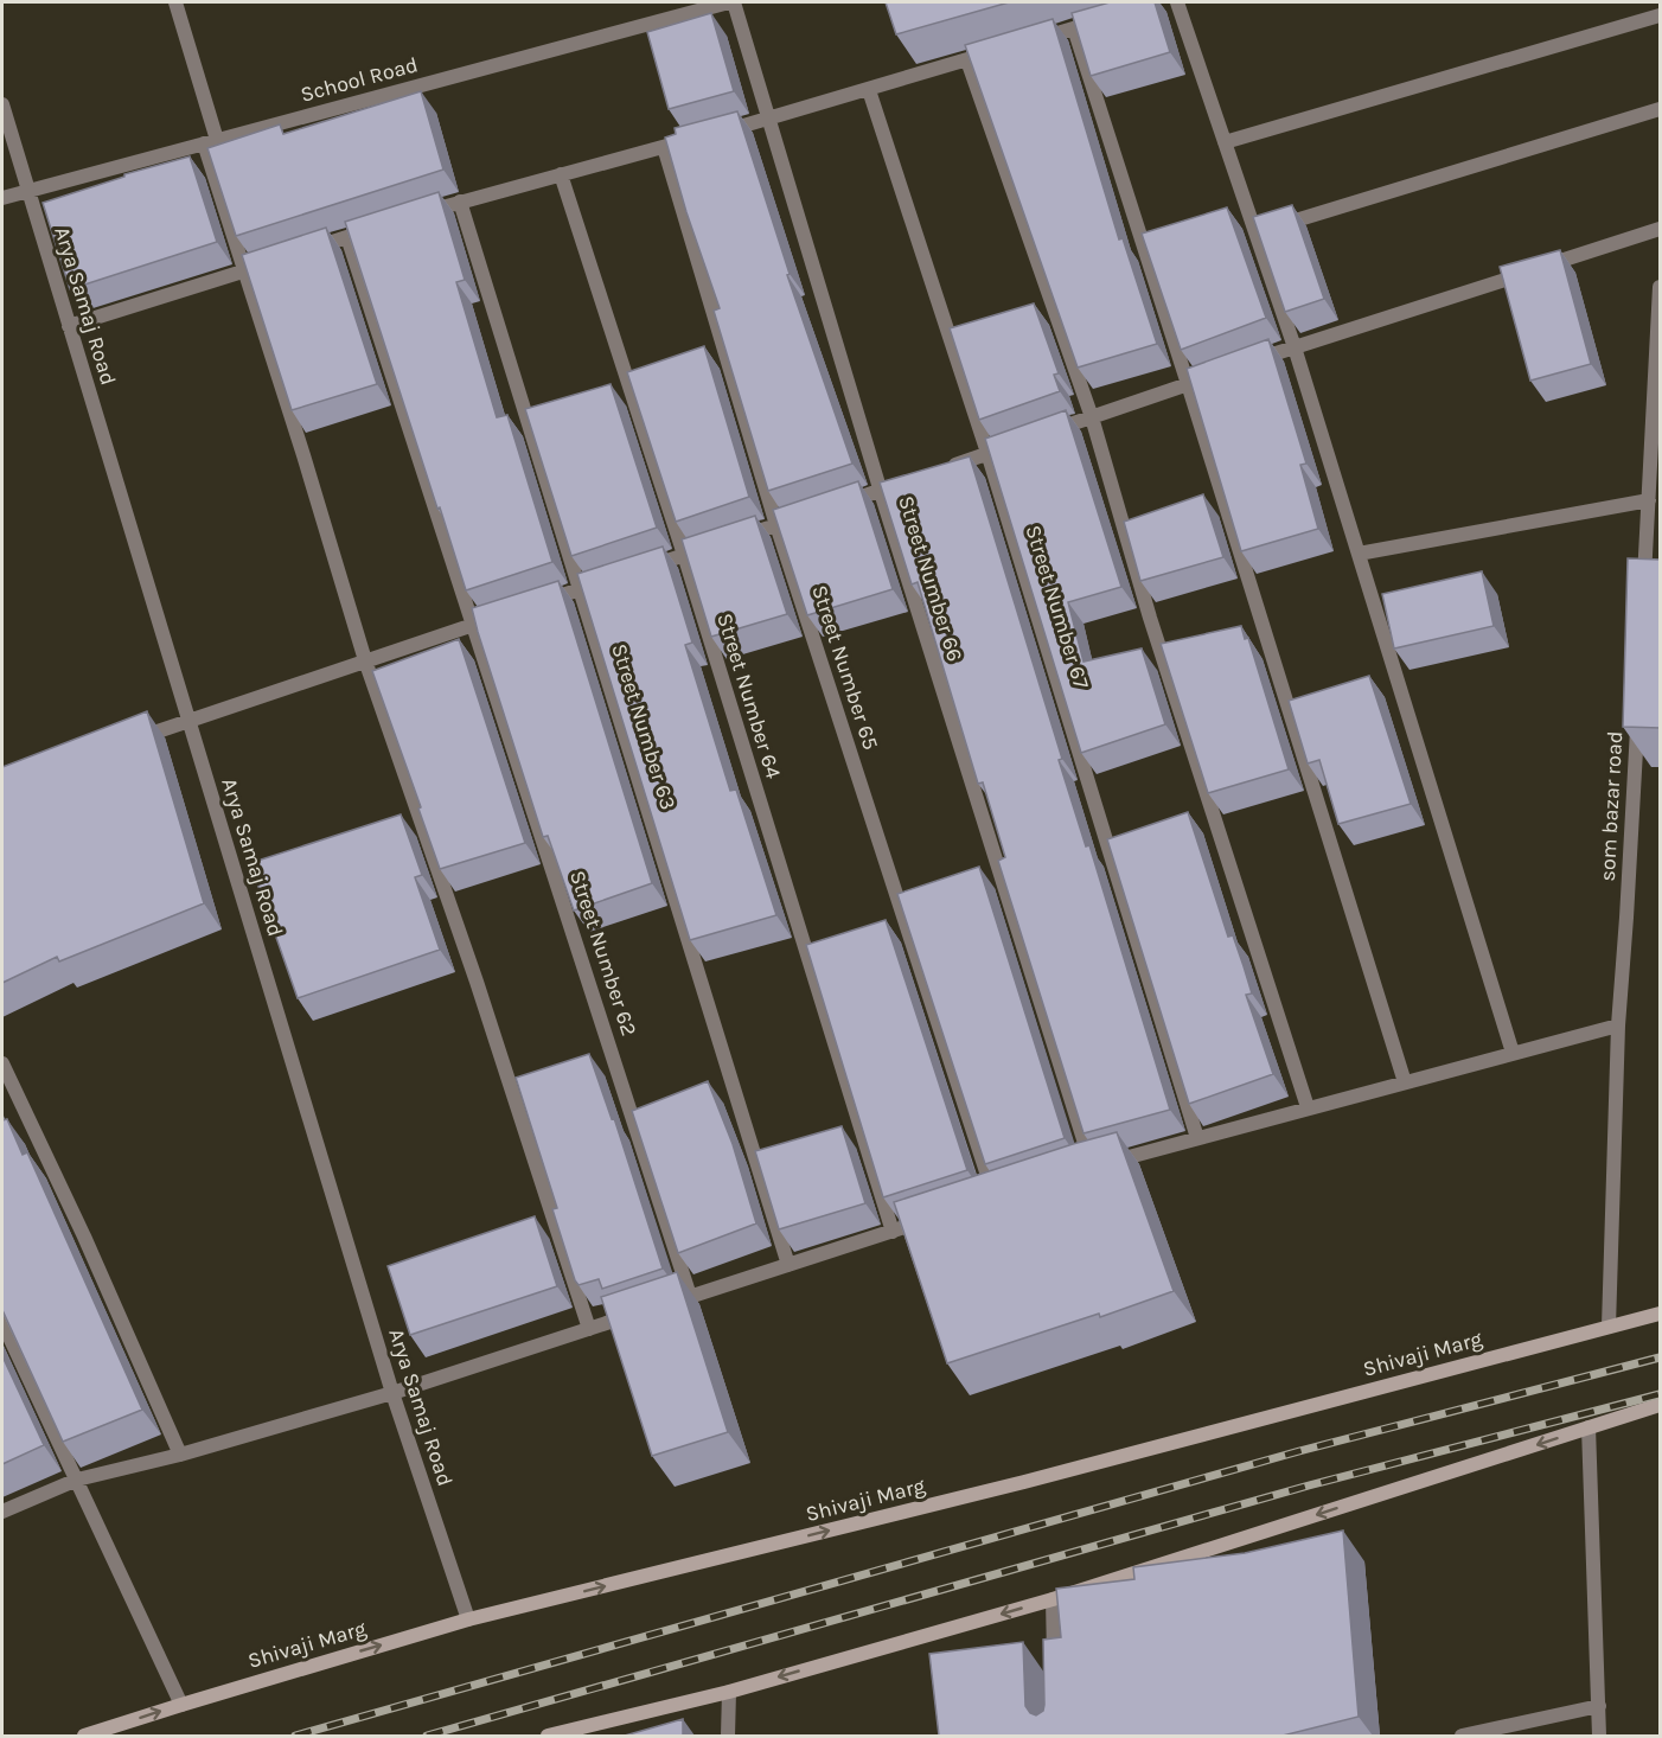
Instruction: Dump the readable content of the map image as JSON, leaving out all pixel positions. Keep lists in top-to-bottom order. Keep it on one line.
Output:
{"streets":{"main road":["Shivaji Marg"],"street":["School Road","Arya Samaj Road","Street Number 66","Street Number 67","Street Number 65","Street Number 64","Street Number 63","som bazar road","Street Number 62"]},"crossings":[["School Road","Arya Samaj Road"],["School Road","Street Number 66"],["Arya Samaj Road","Shivaji Marg"],["Street Number 66","Street Number 67"],["som bazar road","Shivaji Marg"]]}
